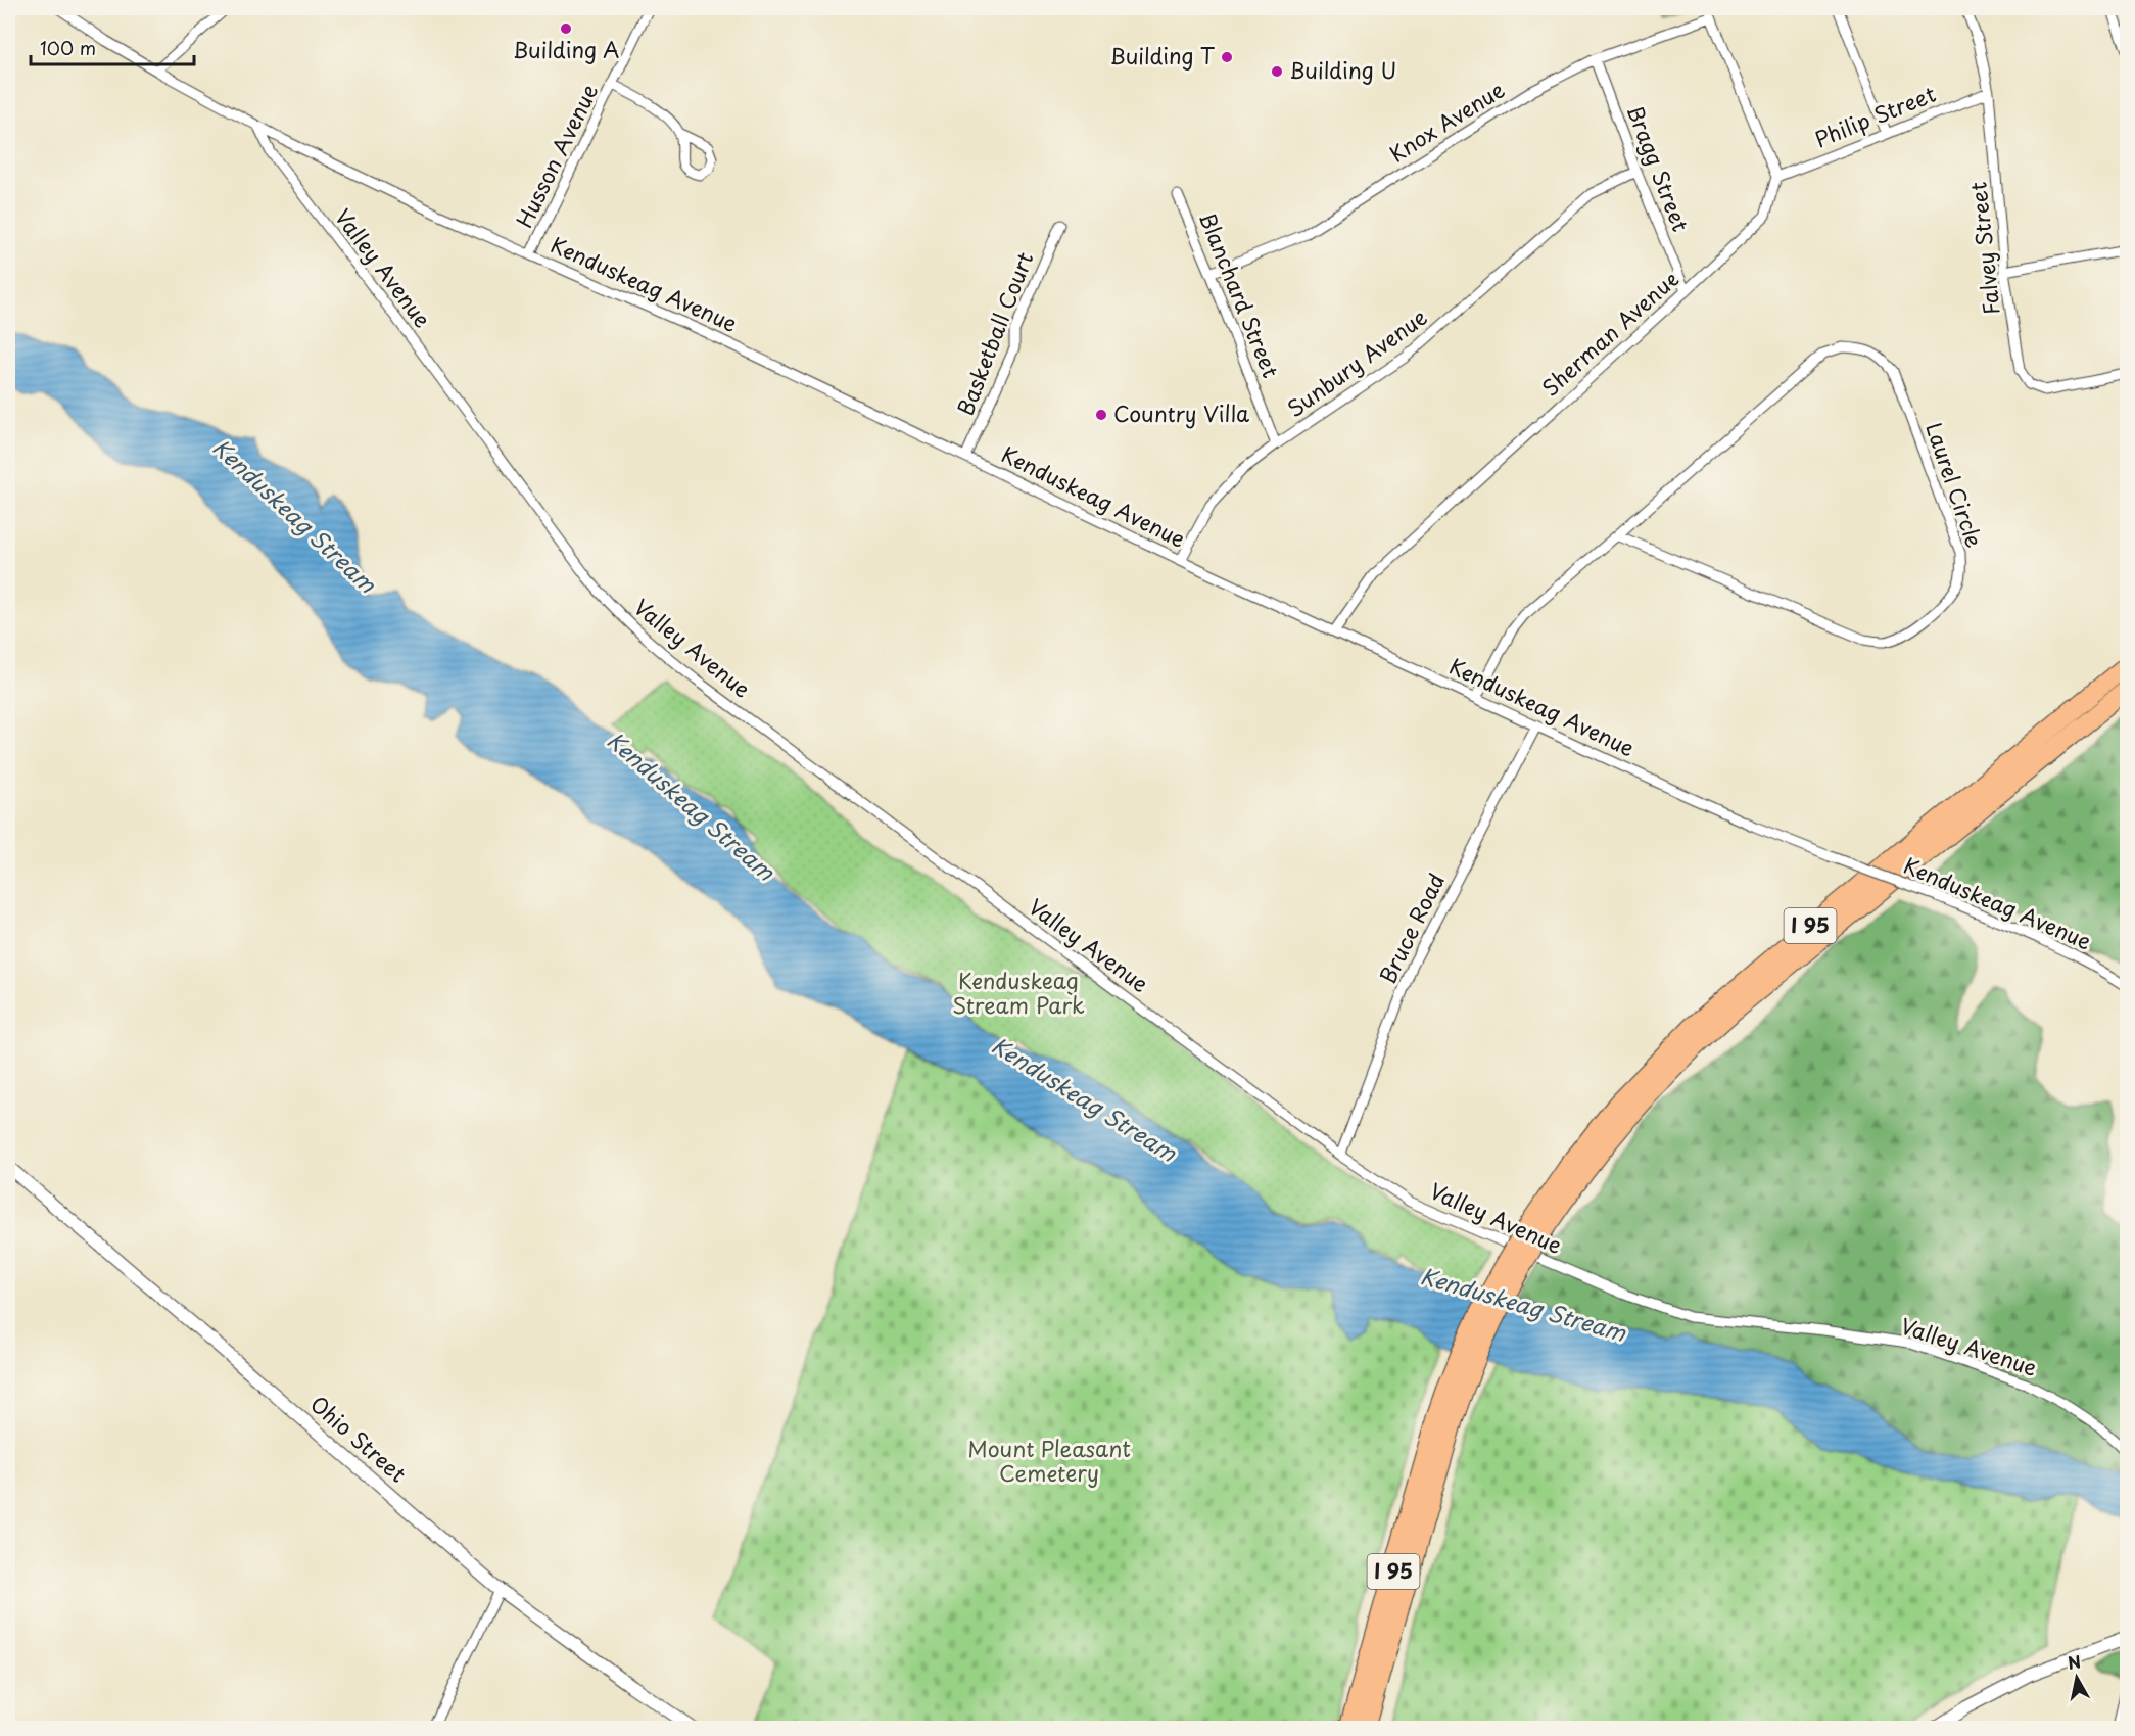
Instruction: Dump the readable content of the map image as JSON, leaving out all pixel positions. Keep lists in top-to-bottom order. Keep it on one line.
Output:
{"streets":{"highway":["I 95"],"street":["Philip Street","Knox Avenue","Husson Avenue","Bragg Street","Falvey Street","Valley Avenue","Kenduskeag Avenue","Blanchard Street","Basketball Court","Sherman Avenue","Sunbury Avenue","Laurel Circle","Bruce Road","Ohio Street"]},"crossings":[["Philip Street","Knox Avenue"],["Philip Street","Falvey Street"],["Philip Street","Sherman Avenue"],["Knox Avenue","Bragg Street"],["Knox Avenue","Blanchard Street"],["Knox Avenue","Sherman Avenue"],["Husson Avenue","Kenduskeag Avenue"],["Bragg Street","Sherman Avenue"],["Bragg Street","Sunbury Avenue"],["Valley Avenue","Kenduskeag Avenue"],["Valley Avenue","Bruce Road"],["Kenduskeag Avenue","Basketball Court"],["Kenduskeag Avenue","Sherman Avenue"],["Kenduskeag Avenue","Sunbury Avenue"],["Kenduskeag Avenue","Laurel Circle"],["Kenduskeag Avenue","Bruce Road"],["Blanchard Street","Sunbury Avenue"]],"water":["Kenduskeag Stream"],"parks":["Kenduskeag Stream Park","Mount Pleasant Cemetery"],"places":["Building A","Building T","Building U","Country Villa"],"scale_bar":"100 m","north":"top"}
